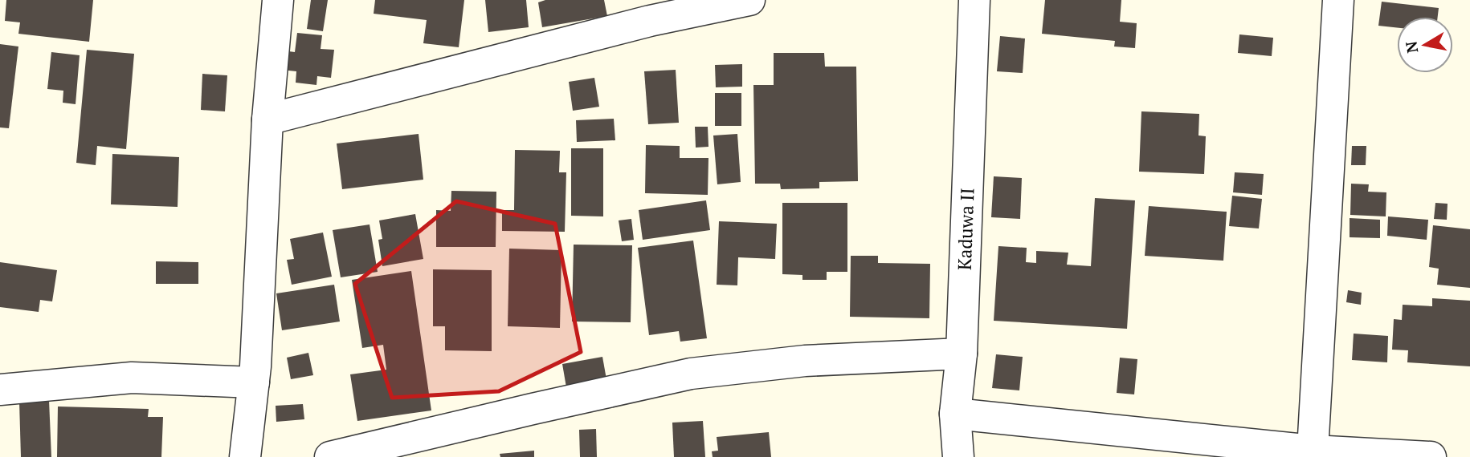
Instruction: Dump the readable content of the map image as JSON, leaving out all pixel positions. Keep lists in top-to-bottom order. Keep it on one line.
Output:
{"streets":{"street":["Kaduwa II"]},"north":"left"}
